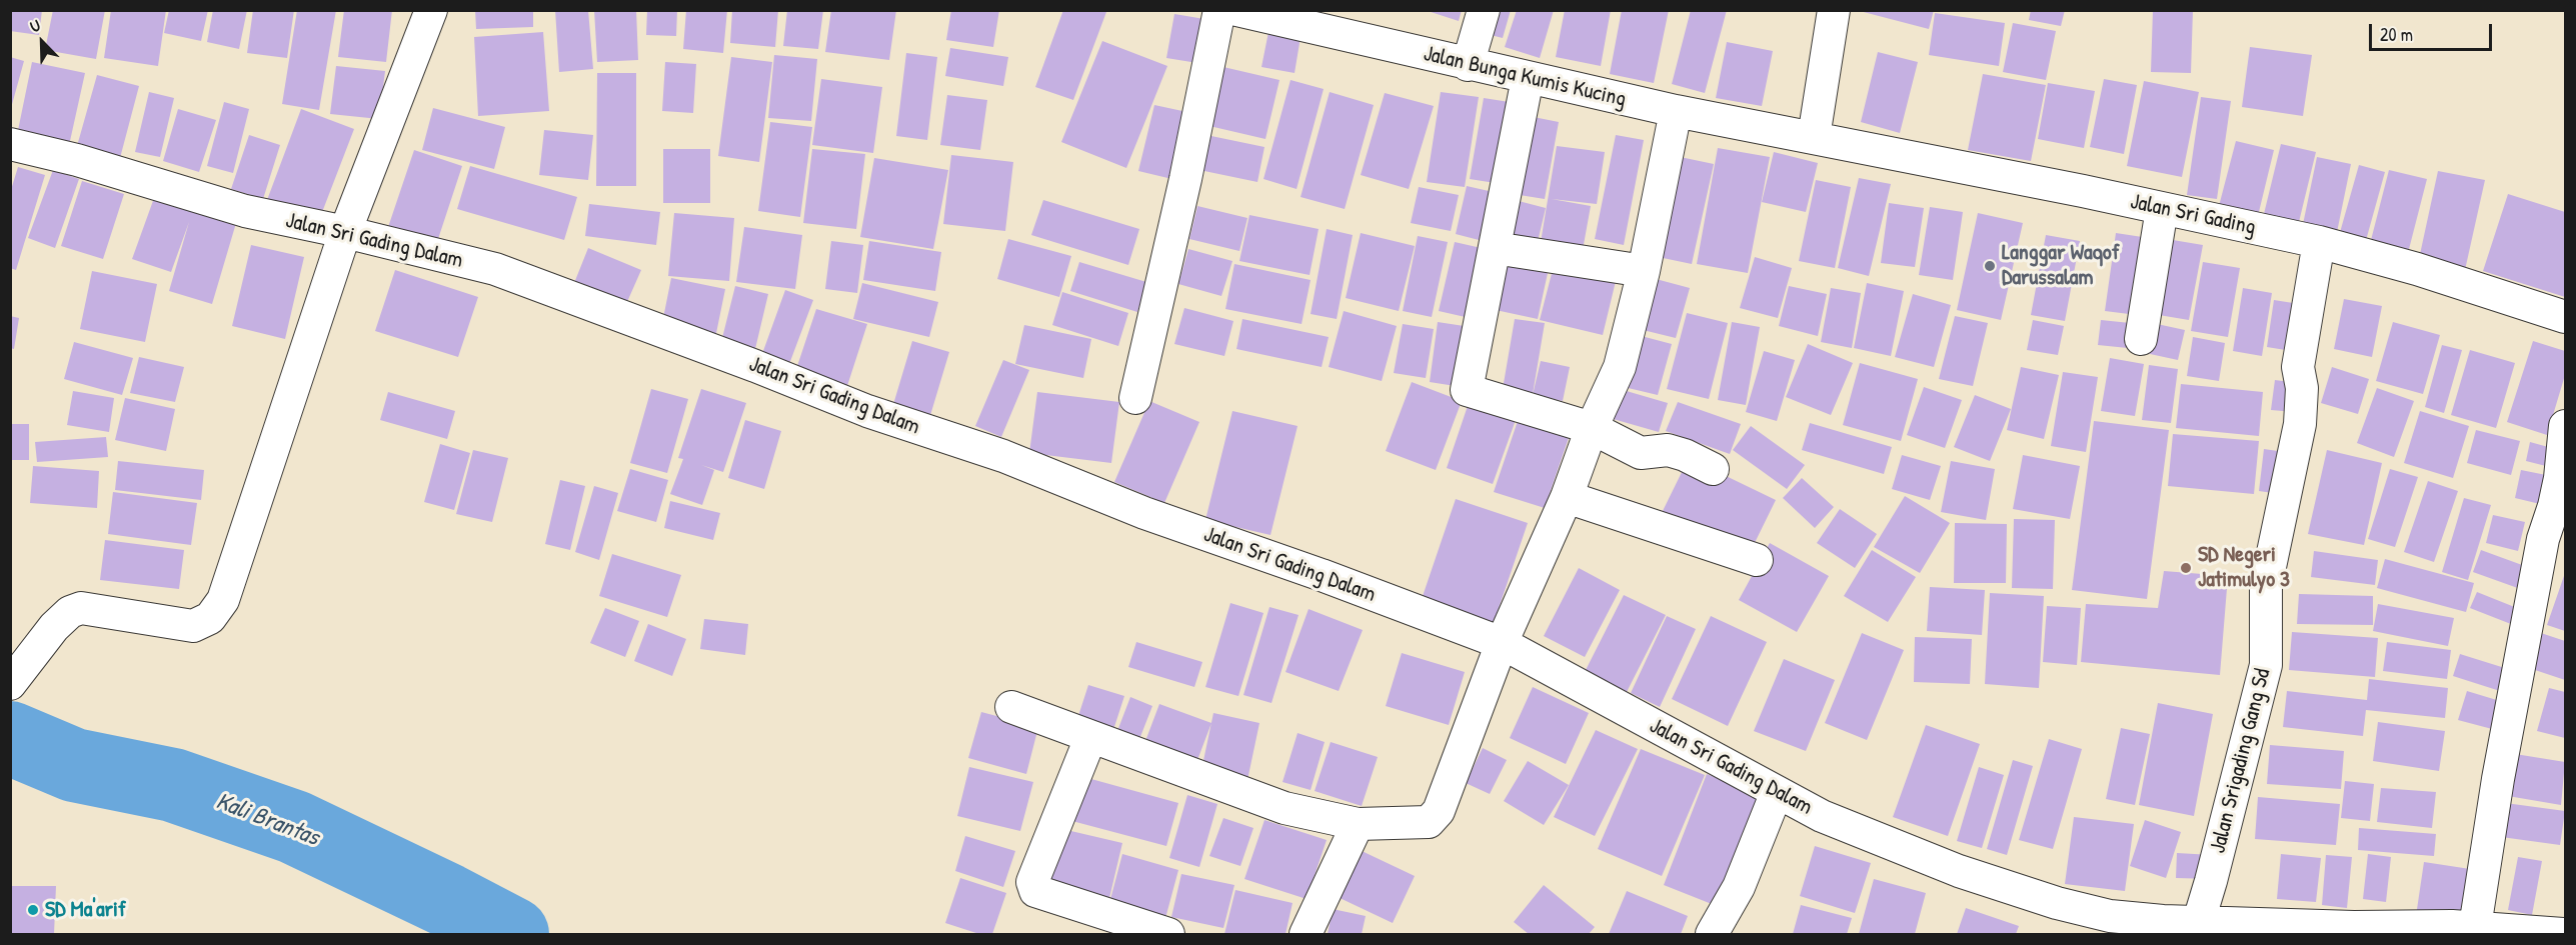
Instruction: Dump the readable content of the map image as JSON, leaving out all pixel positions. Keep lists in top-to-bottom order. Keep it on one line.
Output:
{"streets":{"street":["Jalan Bunga Kumis Kucing","Jalan Sri Gading","Jalan Sri Gading Dalam","Jalan Srigading Gang Sd"]},"crossings":[["Jalan Bunga Kumis Kucing","Jalan Sri Gading"],["Jalan Sri Gading","Jalan Srigading Gang Sd"],["Jalan Sri Gading Dalam","Jalan Srigading Gang Sd"]],"water":["Kali Brantas"],"places":["Langgar Waqof Darussalam","SD Negeri Jatimulyo 3","SD Ma'arif"],"scale_bar":"20 m","north":"top left"}
